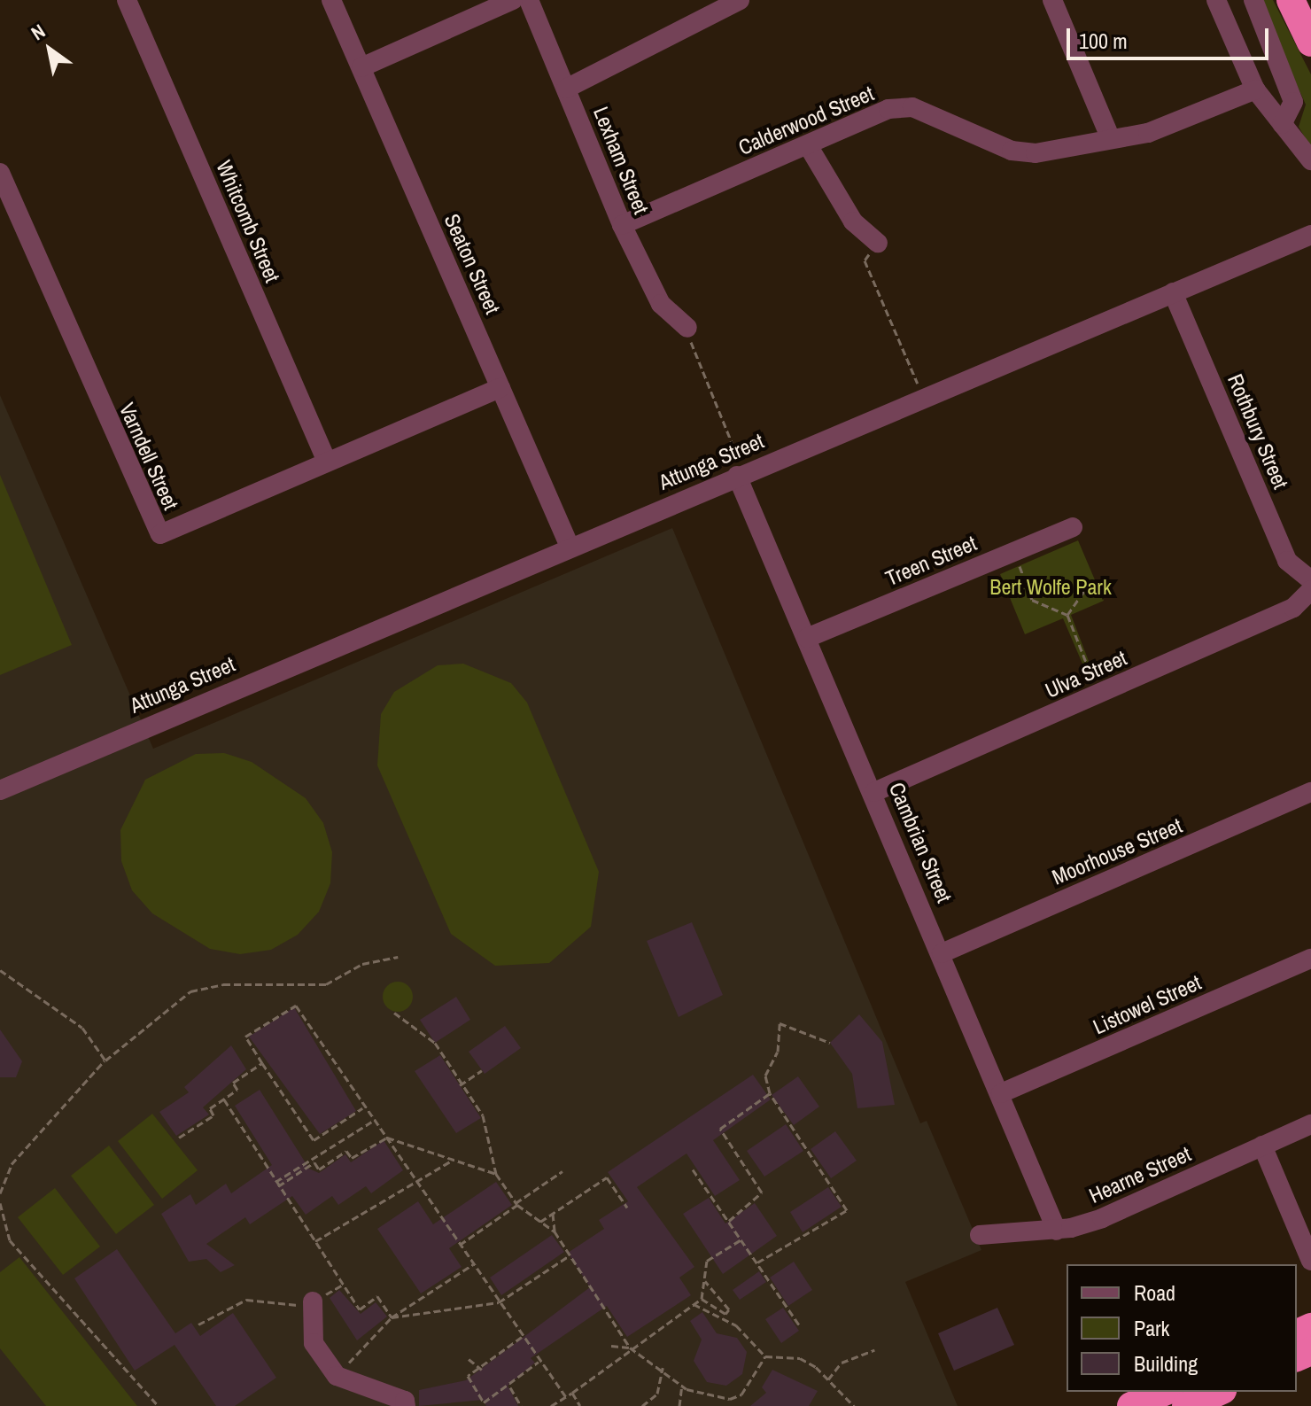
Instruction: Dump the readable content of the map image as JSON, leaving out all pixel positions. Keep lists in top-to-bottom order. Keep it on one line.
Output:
{"streets":{"street":["Calderwood Street","Lexham Street","Whitcomb Street","Seaton Street","Rothbury Street","Varndell Street","Attunga Street","Treen Street","Ulva Street","Cambrian Street","Moorhouse Street","Listowel Street","Hearne Street"]},"crossings":[["Calderwood Street","Lexham Street"],["Whitcomb Street","Varndell Street"],["Seaton Street","Varndell Street"],["Seaton Street","Attunga Street"],["Rothbury Street","Attunga Street"],["Attunga Street","Cambrian Street"],["Treen Street","Cambrian Street"],["Ulva Street","Cambrian Street"],["Cambrian Street","Moorhouse Street"],["Cambrian Street","Listowel Street"],["Cambrian Street","Hearne Street"]],"parks":["Bert Wolfe Park"],"legend":["Road","Park","Building"],"scale_bar":"100 m","north":"top left"}
